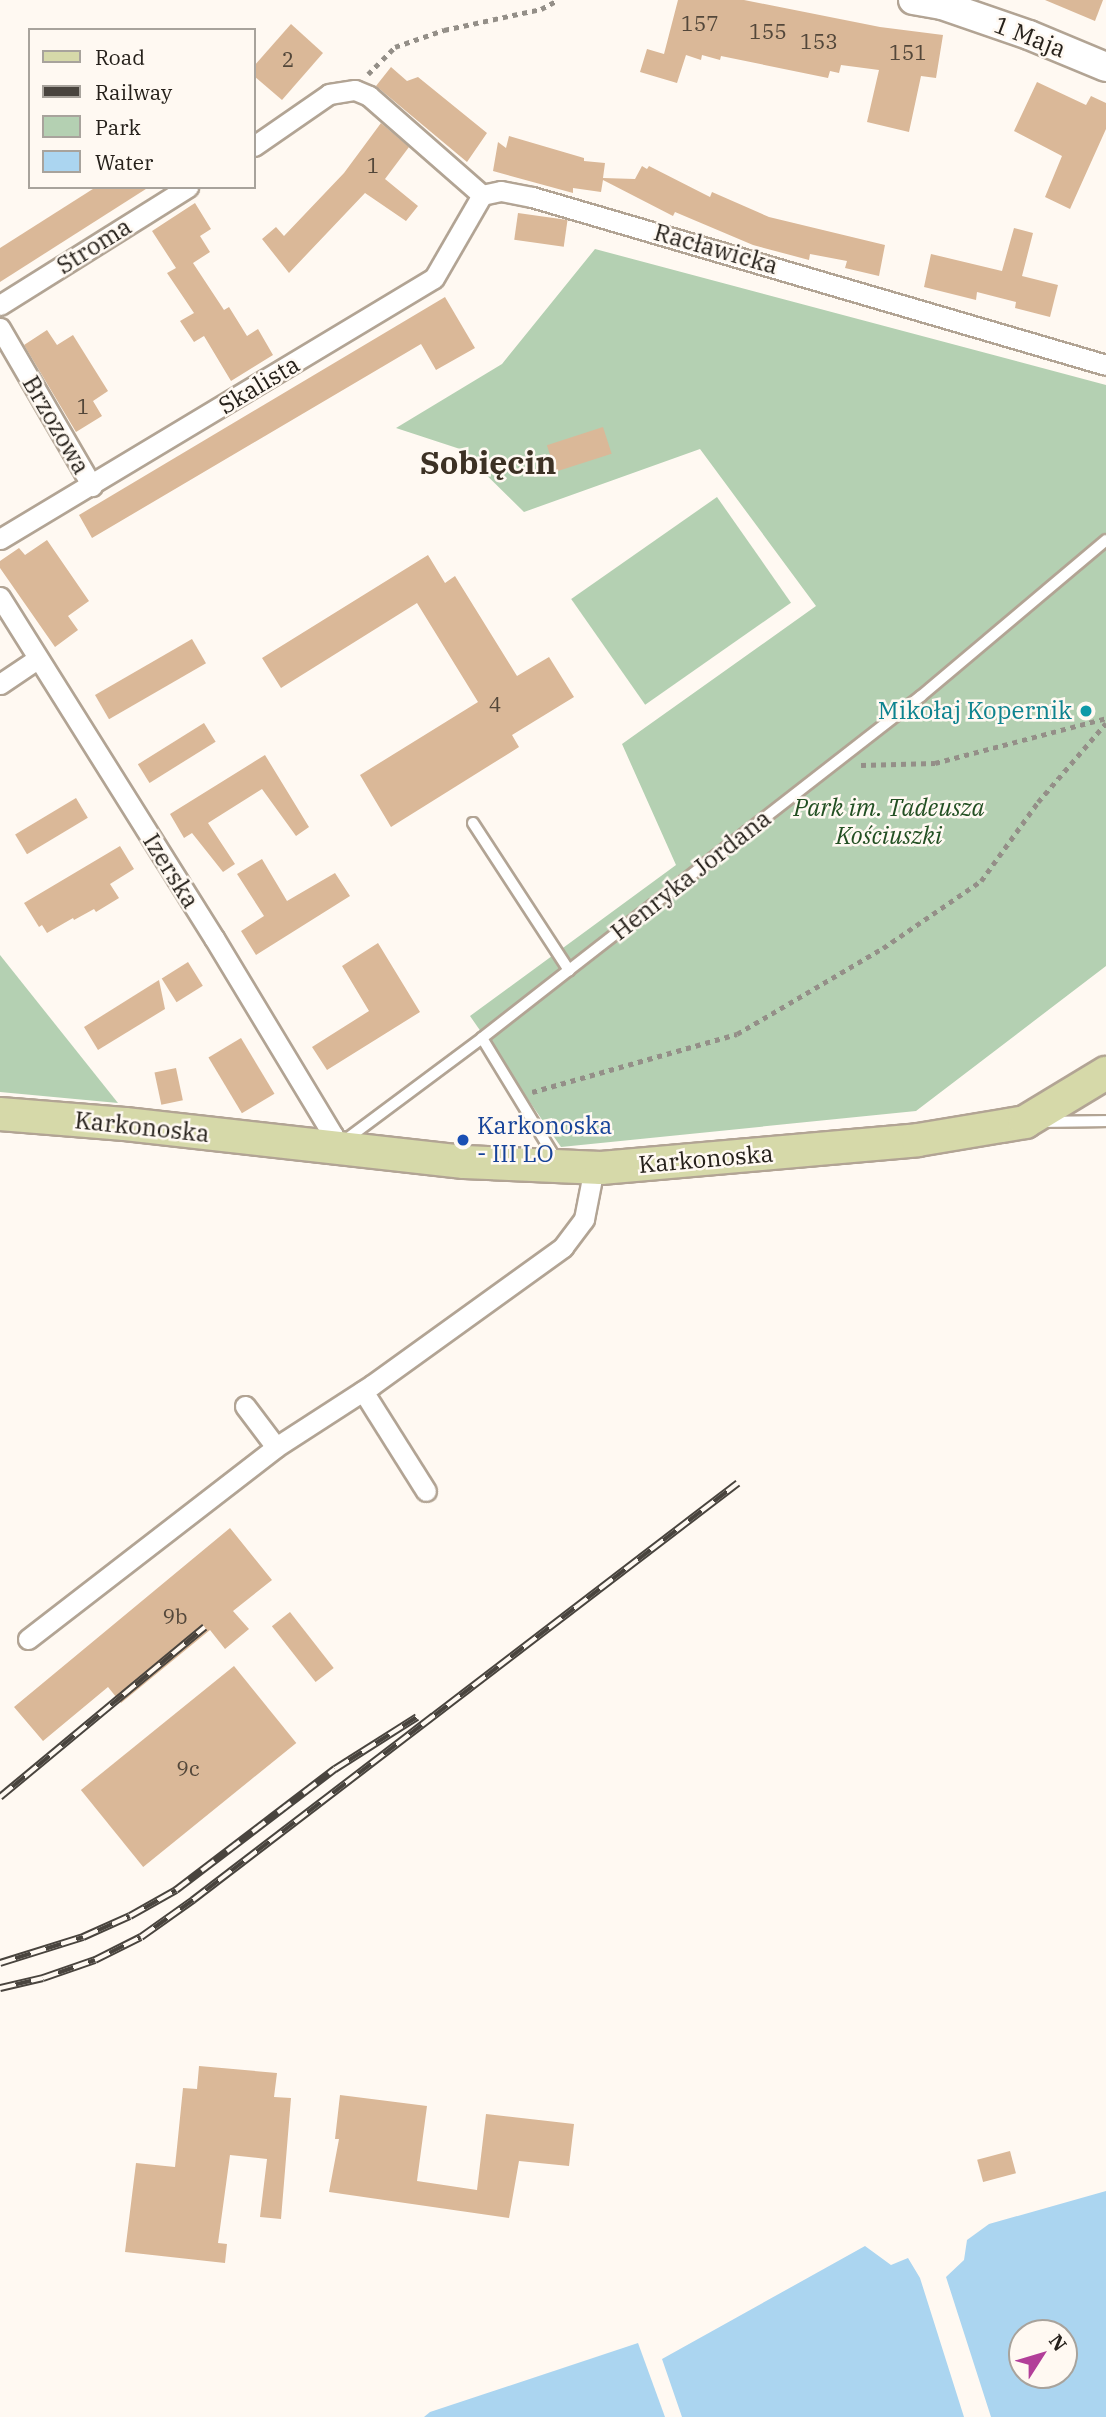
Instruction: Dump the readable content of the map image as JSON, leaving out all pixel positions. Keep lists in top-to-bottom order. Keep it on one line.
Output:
{"streets":{"main road":["Karkonoska"],"street":["1 Maja","Stroma","Racławicka","Skalista","Brzozowa","Izerska"],"lane":["Henryka Jordana"]},"crossings":[["Racławicka","Skalista"],["Skalista","Brzozowa"],["Izerska","Henryka Jordana"],["Izerska","Karkonoska"],["Henryka Jordana","Karkonoska"]],"districts":["Sobięcin"],"parks":["Park im. Tadeusza Kościuszki"],"places":["Mikołaj Kopernik","Karkonoska - III LO"],"house_numbers":["157","155","153","151","2","1","1","4","9b","9c"],"legend":["Road","Railway","Park","Water"],"north":"top right"}
